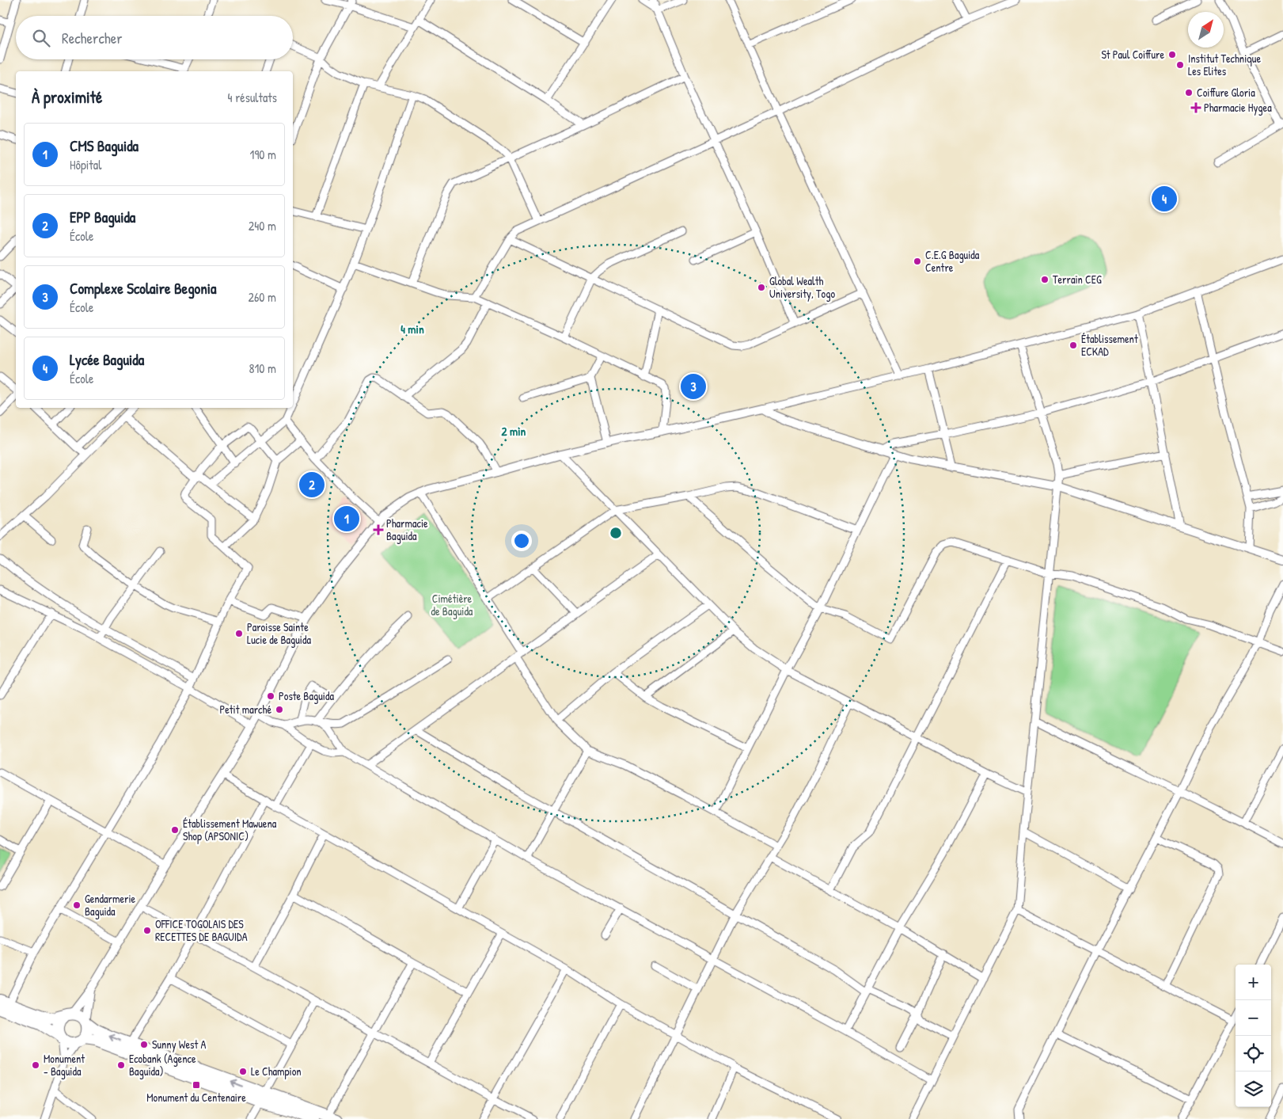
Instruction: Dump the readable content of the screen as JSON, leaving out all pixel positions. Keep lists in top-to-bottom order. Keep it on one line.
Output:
{"parks":["Cimétière de Baguida"],"places":{"other":["St Paul Coiffure","Institut Technique Les Elites","Coiffure Gloria","C.E.G Baguida Centre","Terrain CEG","Global Wealth University, Togo","Établissement ECKAD","Paroisse Sainte Lucie de Baguida","Poste Baguida","Petit marché","Établissement Mawuena Shop (APSONIC)","Gendarmerie Baguida","OFFICE TOGOLAIS DES RECETTES DE BAGUIDA","Sunny West A","Monument - Baguida","Ecobank (Agence Baguida)","Le Champion"],"health":["Pharmacie Hygea","Pharmacie Baguida"],"transit":["Monument du Centenaire"]},"north":"top right","page":{"search":"Rechercher","heading":["À proximité","4 résultats"],"list":[{"mark":"1","name":"CMS Baguida","note":"Hôpital","value":"190 m"},{"mark":"2","name":"EPP Baguida","note":"École","value":"240 m"},{"mark":"3","name":"Complexe Scolaire Begonia","note":"École","value":"260 m"},{"mark":"4","name":"Lycée Baguida","note":"École","value":"810 m"}],"pins":["4","3","2","1"],"map_buttons":["+","−"]},"rings":["4 min","2 min"]}
